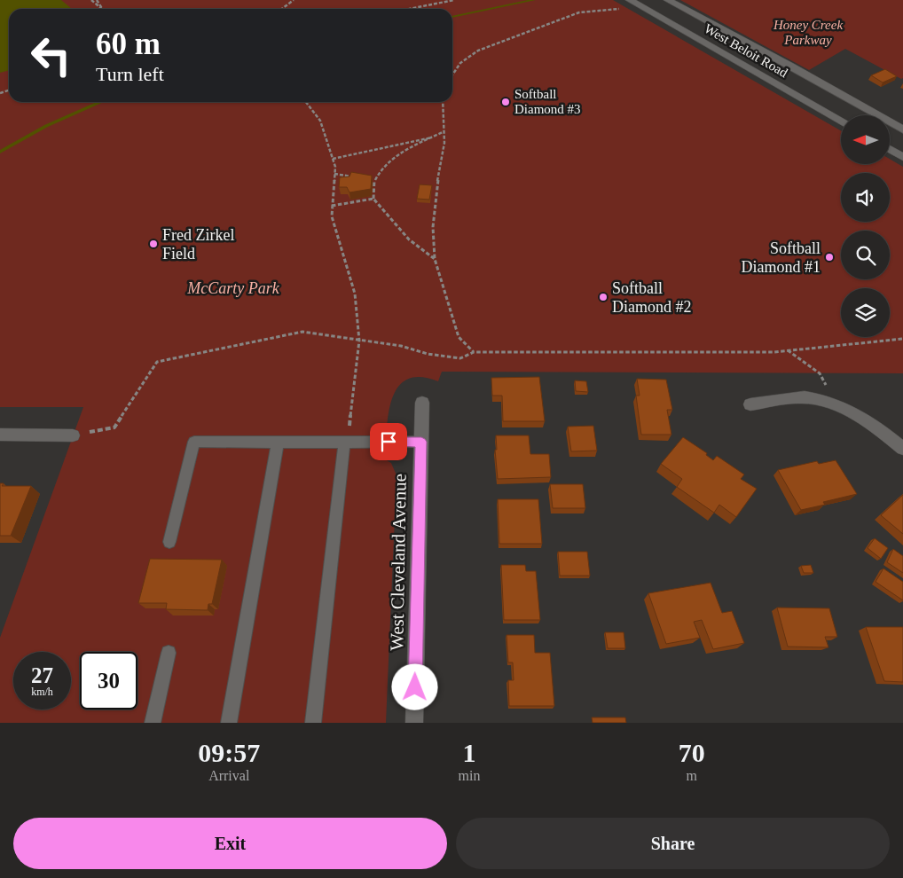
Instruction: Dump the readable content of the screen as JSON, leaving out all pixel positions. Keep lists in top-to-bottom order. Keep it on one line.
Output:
{"streets":{"main road":["West Beloit Road","West Cleveland Avenue"]},"parks":["Honey Creek Parkway","McCarty Park"],"places":["Softball Diamond #3","Fred Zirkel Field","Softball Diamond #1","Softball Diamond #2"],"north":"left","page":{"turn":["60 m","Turn left"],"speed":"27 km/h","limit":"30","eta":["09:57","Arrival","1","min","70","m"],"buttons":["Exit","Share"]}}
